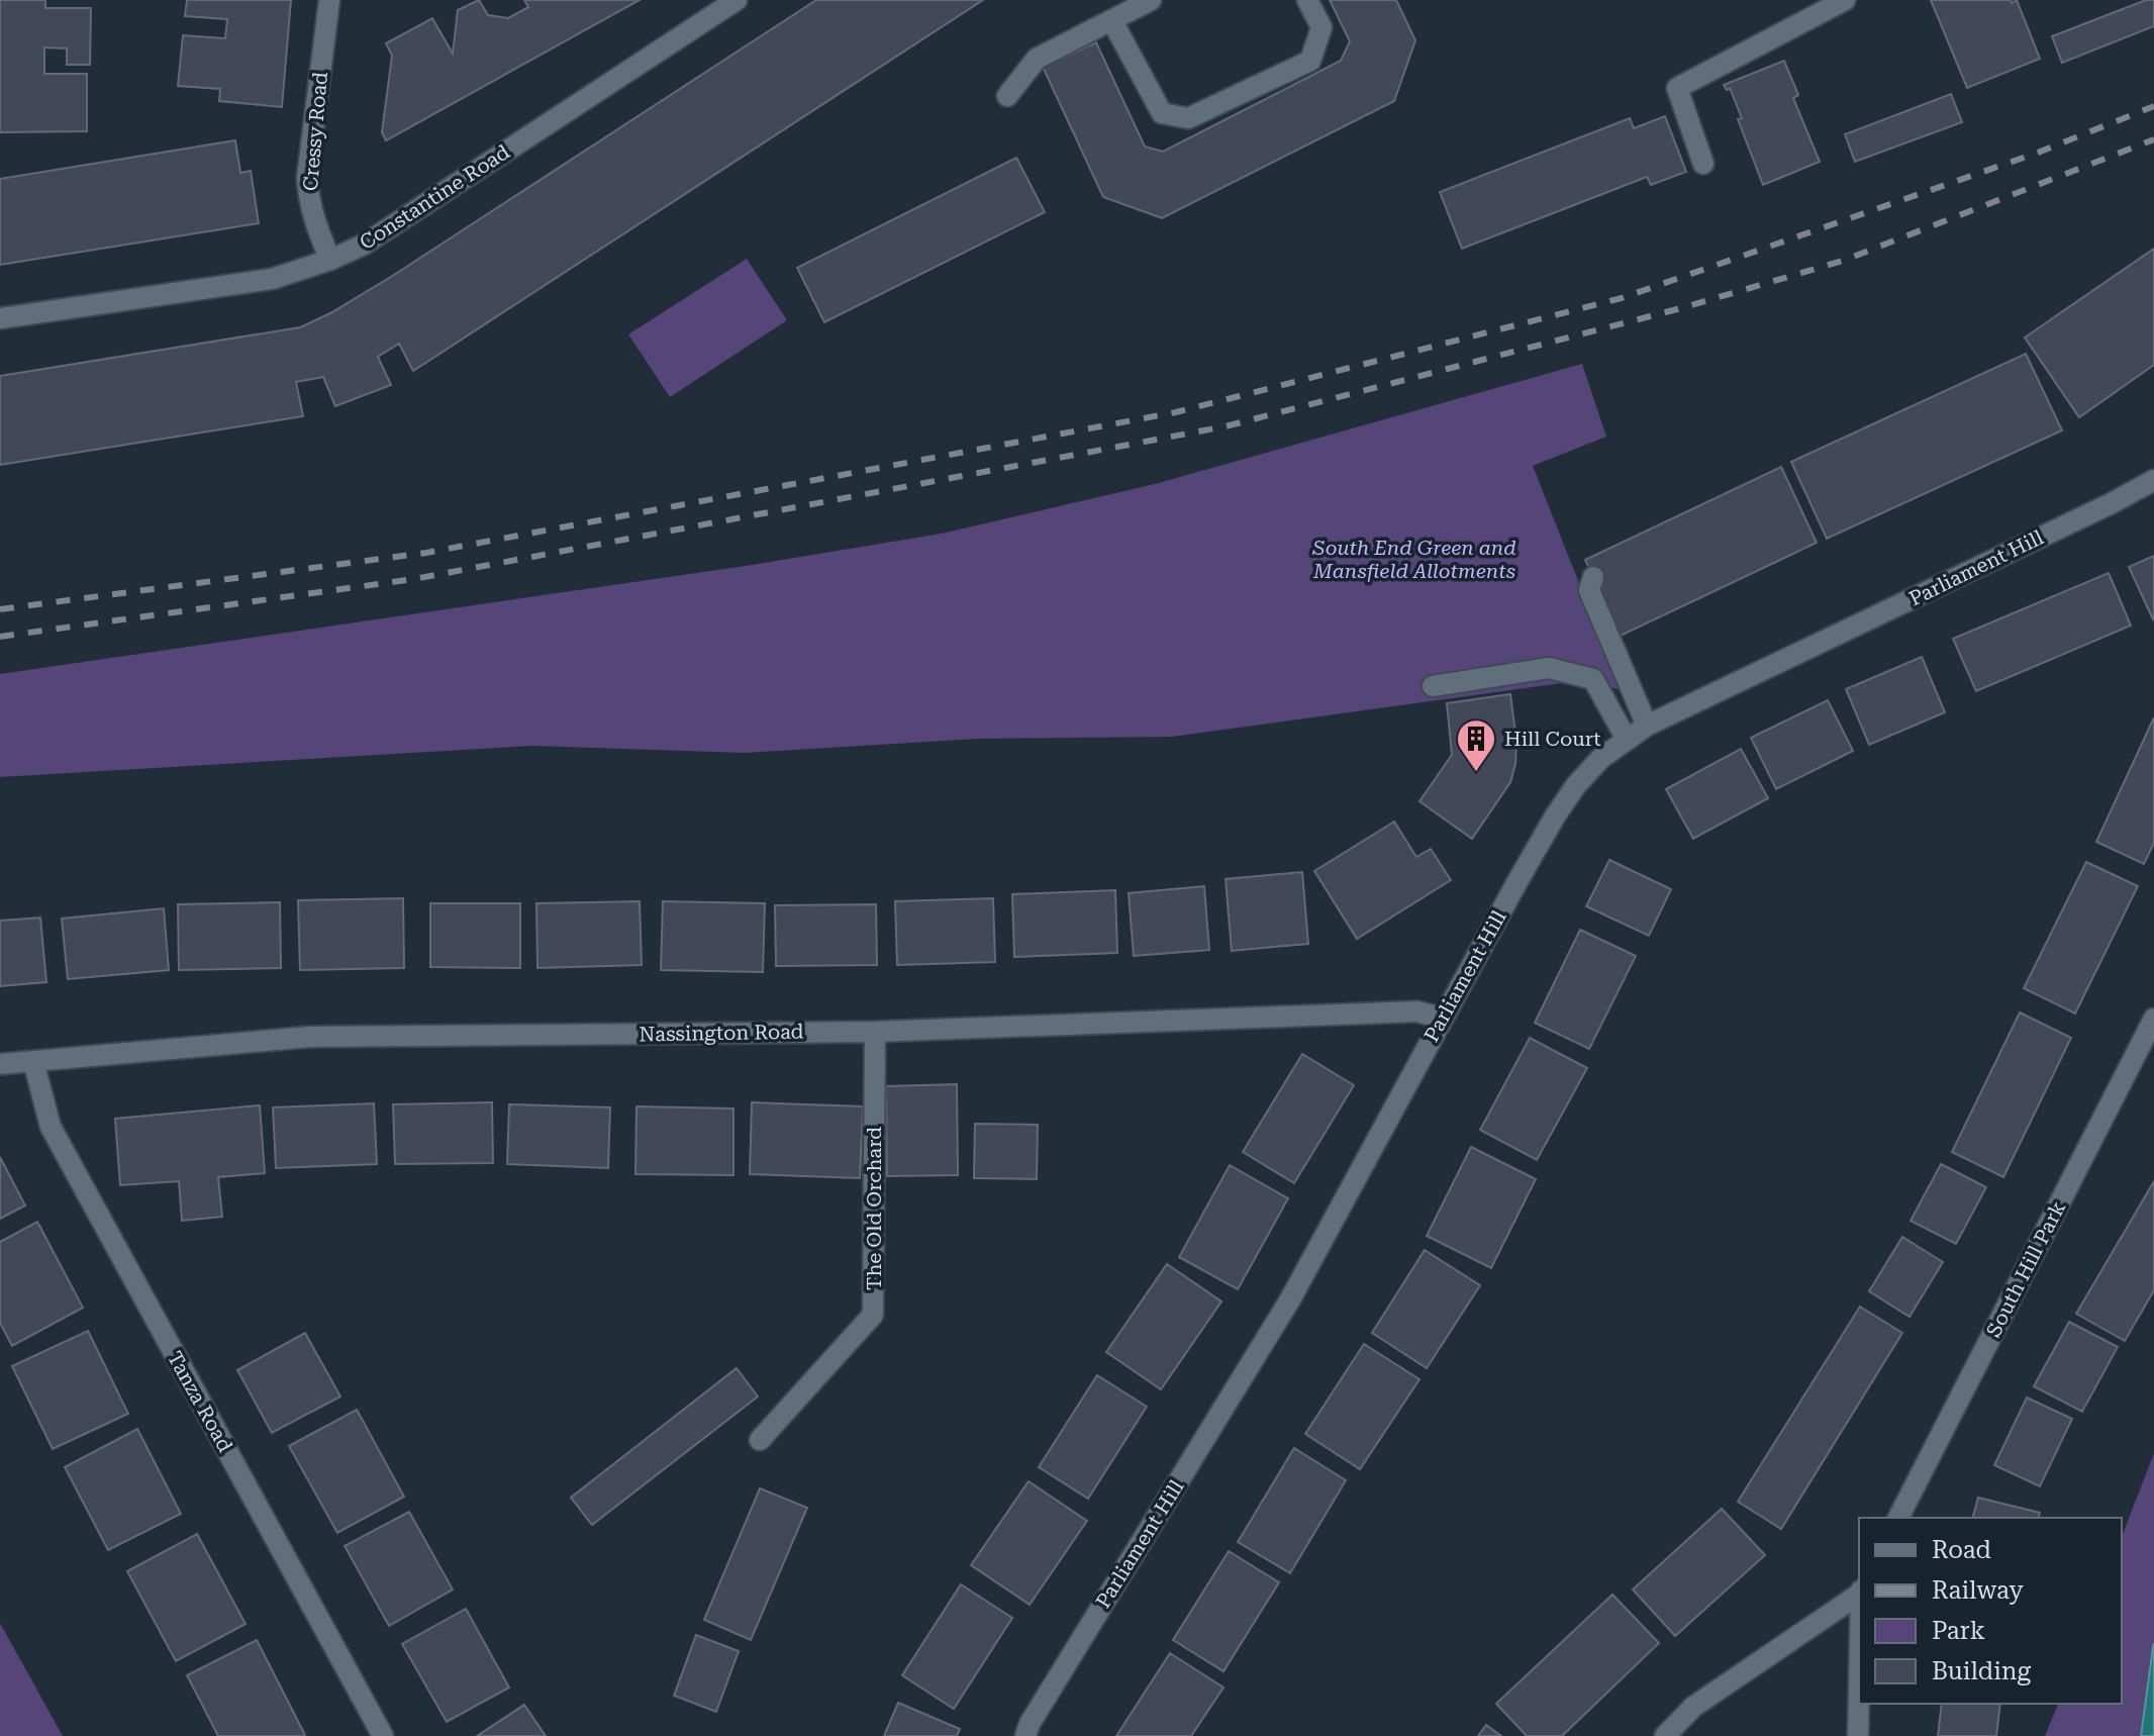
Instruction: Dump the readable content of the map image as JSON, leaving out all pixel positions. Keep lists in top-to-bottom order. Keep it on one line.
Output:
{"streets":{"street":["Cressy Road","Constantine Road","Parliament Hill","Nassington Road","The Old Orchard","South Hill Park","Tanza Road"]},"crossings":[["Cressy Road","Constantine Road"],["Parliament Hill","Nassington Road"],["Nassington Road","The Old Orchard"],["Nassington Road","Tanza Road"]],"parks":["South End Green and Mansfield Allotments"],"places":{"building":["Hill Court"]},"legend":["Road","Railway","Park","Building"]}
